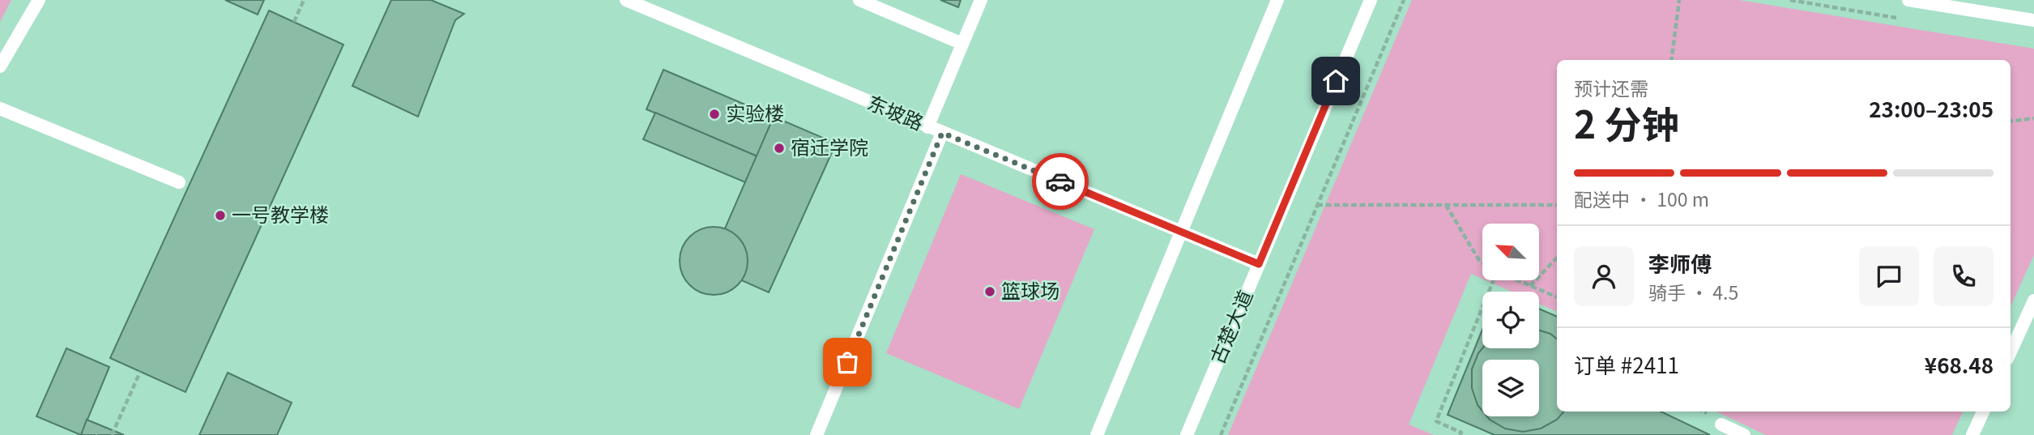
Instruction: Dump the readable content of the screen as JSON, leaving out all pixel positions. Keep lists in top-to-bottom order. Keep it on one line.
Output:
{"streets":{"lane":["东坡路","古楚大道"]},"crossings":[["东坡路","古楚大道"]],"places":["实验楼","宿迁学院","一号教学楼","篮球场"],"north":"top left","page":{"heading":["2 分钟","预计还需","23:00–23:05"],"panel":["李师傅","骑手 · 4.5","订单 #2411","¥68.48"],"bar":"配送中 · 100 m"}}
